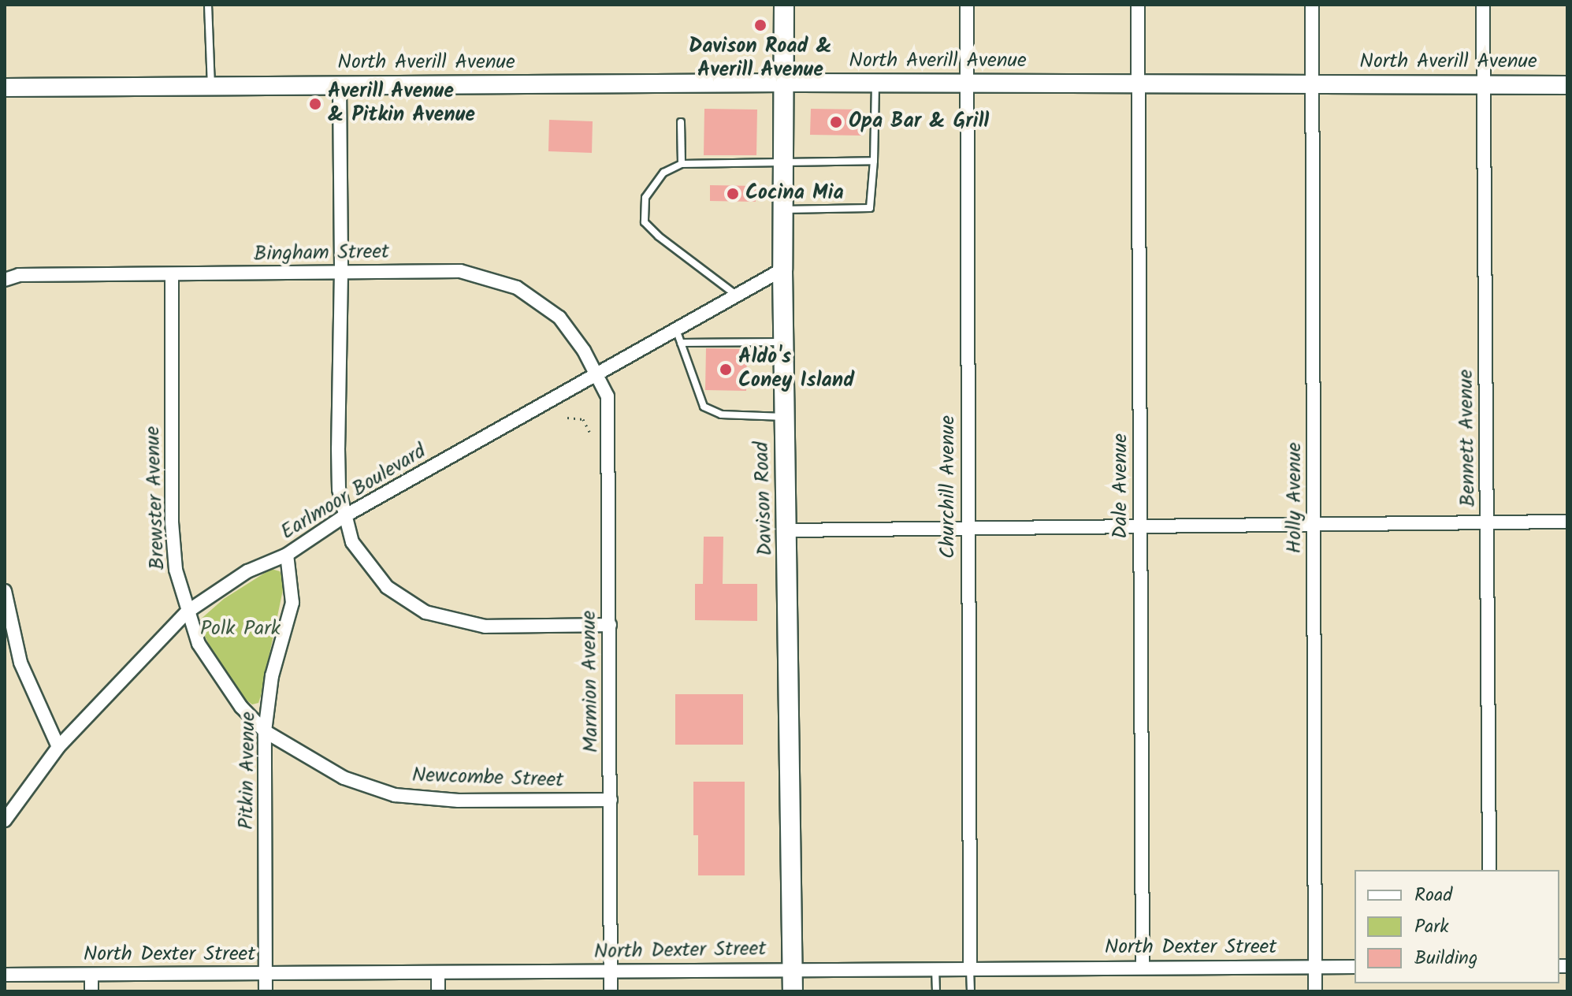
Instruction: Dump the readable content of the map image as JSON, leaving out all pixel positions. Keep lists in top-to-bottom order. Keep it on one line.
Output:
{"streets":{"main road":["Davison Road"],"street":["North Averill Avenue","Bingham Street","Bennett Avenue","Dale Avenue","Churchill Avenue","Earlmoor Boulevard","Brewster Avenue","Holly Avenue","Marmion Avenue","Pitkin Avenue","Newcombe Street","North Dexter Street"]},"crossings":[["North Averill Avenue","Bennett Avenue"],["North Averill Avenue","Dale Avenue"],["North Averill Avenue","Churchill Avenue"],["North Averill Avenue","Holly Avenue"],["North Averill Avenue","Davison Road"],["Bingham Street","Earlmoor Boulevard"],["Bingham Street","Brewster Avenue"],["Bingham Street","Marmion Avenue"],["Dale Avenue","North Dexter Street"],["Churchill Avenue","North Dexter Street"],["Earlmoor Boulevard","Brewster Avenue"],["Earlmoor Boulevard","Davison Road"],["Earlmoor Boulevard","Marmion Avenue"],["Earlmoor Boulevard","Pitkin Avenue"],["Brewster Avenue","Pitkin Avenue"],["Brewster Avenue","Newcombe Street"],["Holly Avenue","North Dexter Street"],["Davison Road","North Dexter Street"],["Marmion Avenue","Newcombe Street"],["Marmion Avenue","North Dexter Street"],["Pitkin Avenue","Newcombe Street"],["Pitkin Avenue","North Dexter Street"]],"parks":["Polk Park"],"places":["Davison Road & Averill Avenue","Averill Avenue & Pitkin Avenue","Opa Bar & Grill","Cocina Mia","Aldo's Coney Island"],"legend":["Road","Park","Building"]}
